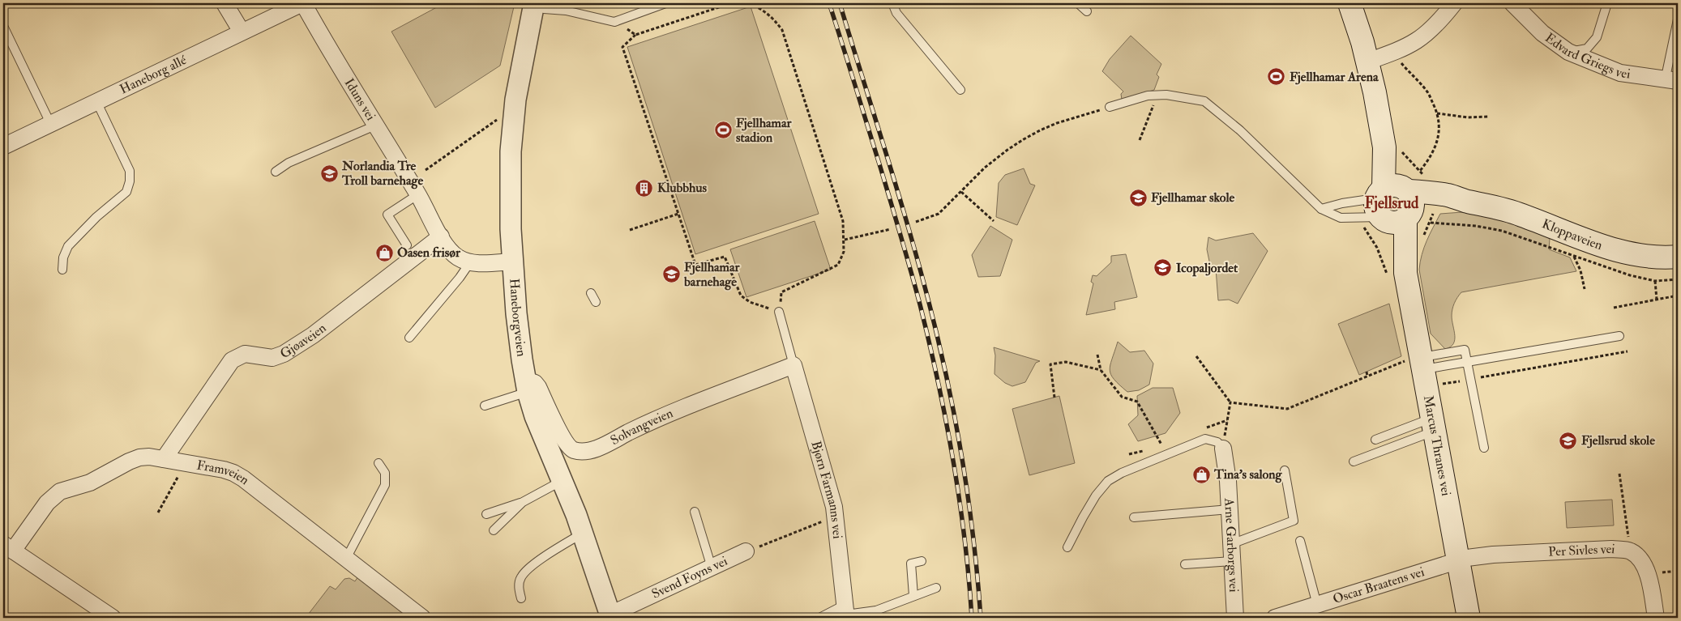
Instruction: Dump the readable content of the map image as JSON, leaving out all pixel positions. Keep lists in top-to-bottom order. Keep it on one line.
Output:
{"streets":{"main road":["Kloppaveien","Marcus Thranes vei"],"street":["Edvard Griegs vei","Haneborg allé","Iduns vei","Haneborgveien","Gjøaveien","Solvangveien","Framveien","Bjørn Farmanns vei","Arne Garborgs vei","Per Sivles vei","Svend Foyns vei","Oscar Braatens vei"]},"crossings":[["Haneborg allé","Iduns vei"],["Iduns vei","Haneborgveien"],["Iduns vei","Gjøaveien"],["Kloppaveien","Marcus Thranes vei"],["Haneborgveien","Solvangveien"],["Haneborgveien","Svend Foyns vei"],["Gjøaveien","Framveien"],["Solvangveien","Bjørn Farmanns vei"],["Marcus Thranes vei","Per Sivles vei"],["Marcus Thranes vei","Oscar Braatens vei"],["Per Sivles vei","Oscar Braatens vei"]],"districts":["Fjellsrud"],"places":{"sports":["Fjellhamar Arena","Fjellhamar stadion"],"school or university":["Norlandia Tre Troll barnehage","Fjellhamar skole","Icopaljordet","Fjellhamar barnehage","Fjellsrud skole"],"building":["Klubbhus"],"shop":["Oasen frisør","Tina's salong"]}}
